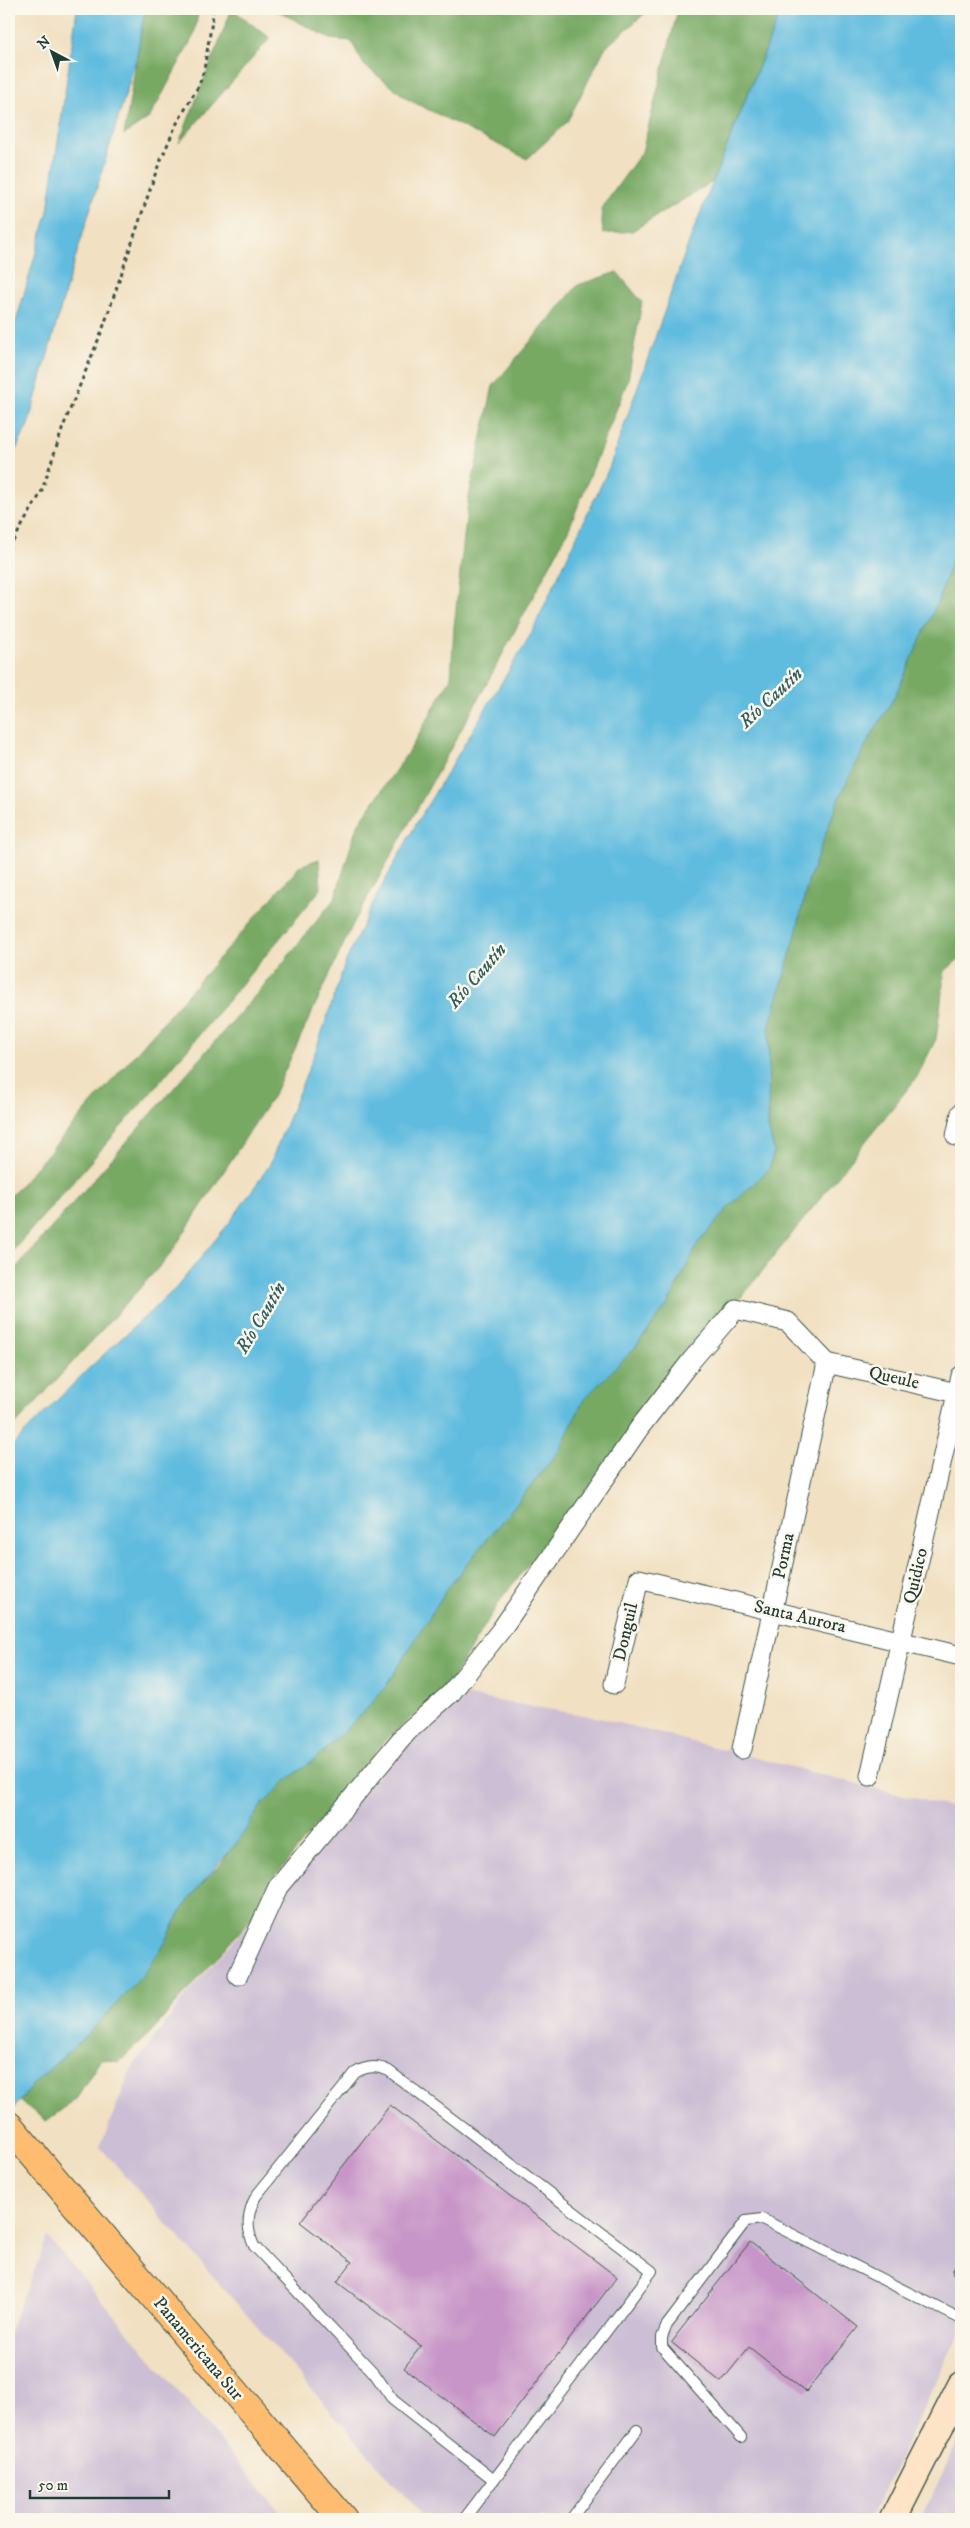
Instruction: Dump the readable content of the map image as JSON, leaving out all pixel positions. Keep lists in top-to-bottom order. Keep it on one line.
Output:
{"streets":{"main road":["Panamericana Sur"],"street":["Queule","Porma","Quidico","Santa Aurora","Donguil"]},"crossings":[["Queule","Porma"],["Queule","Quidico"],["Porma","Santa Aurora"],["Quidico","Santa Aurora"],["Santa Aurora","Donguil"]],"water":["Río Cautín"],"scale_bar":"50 m","north":"top left"}
